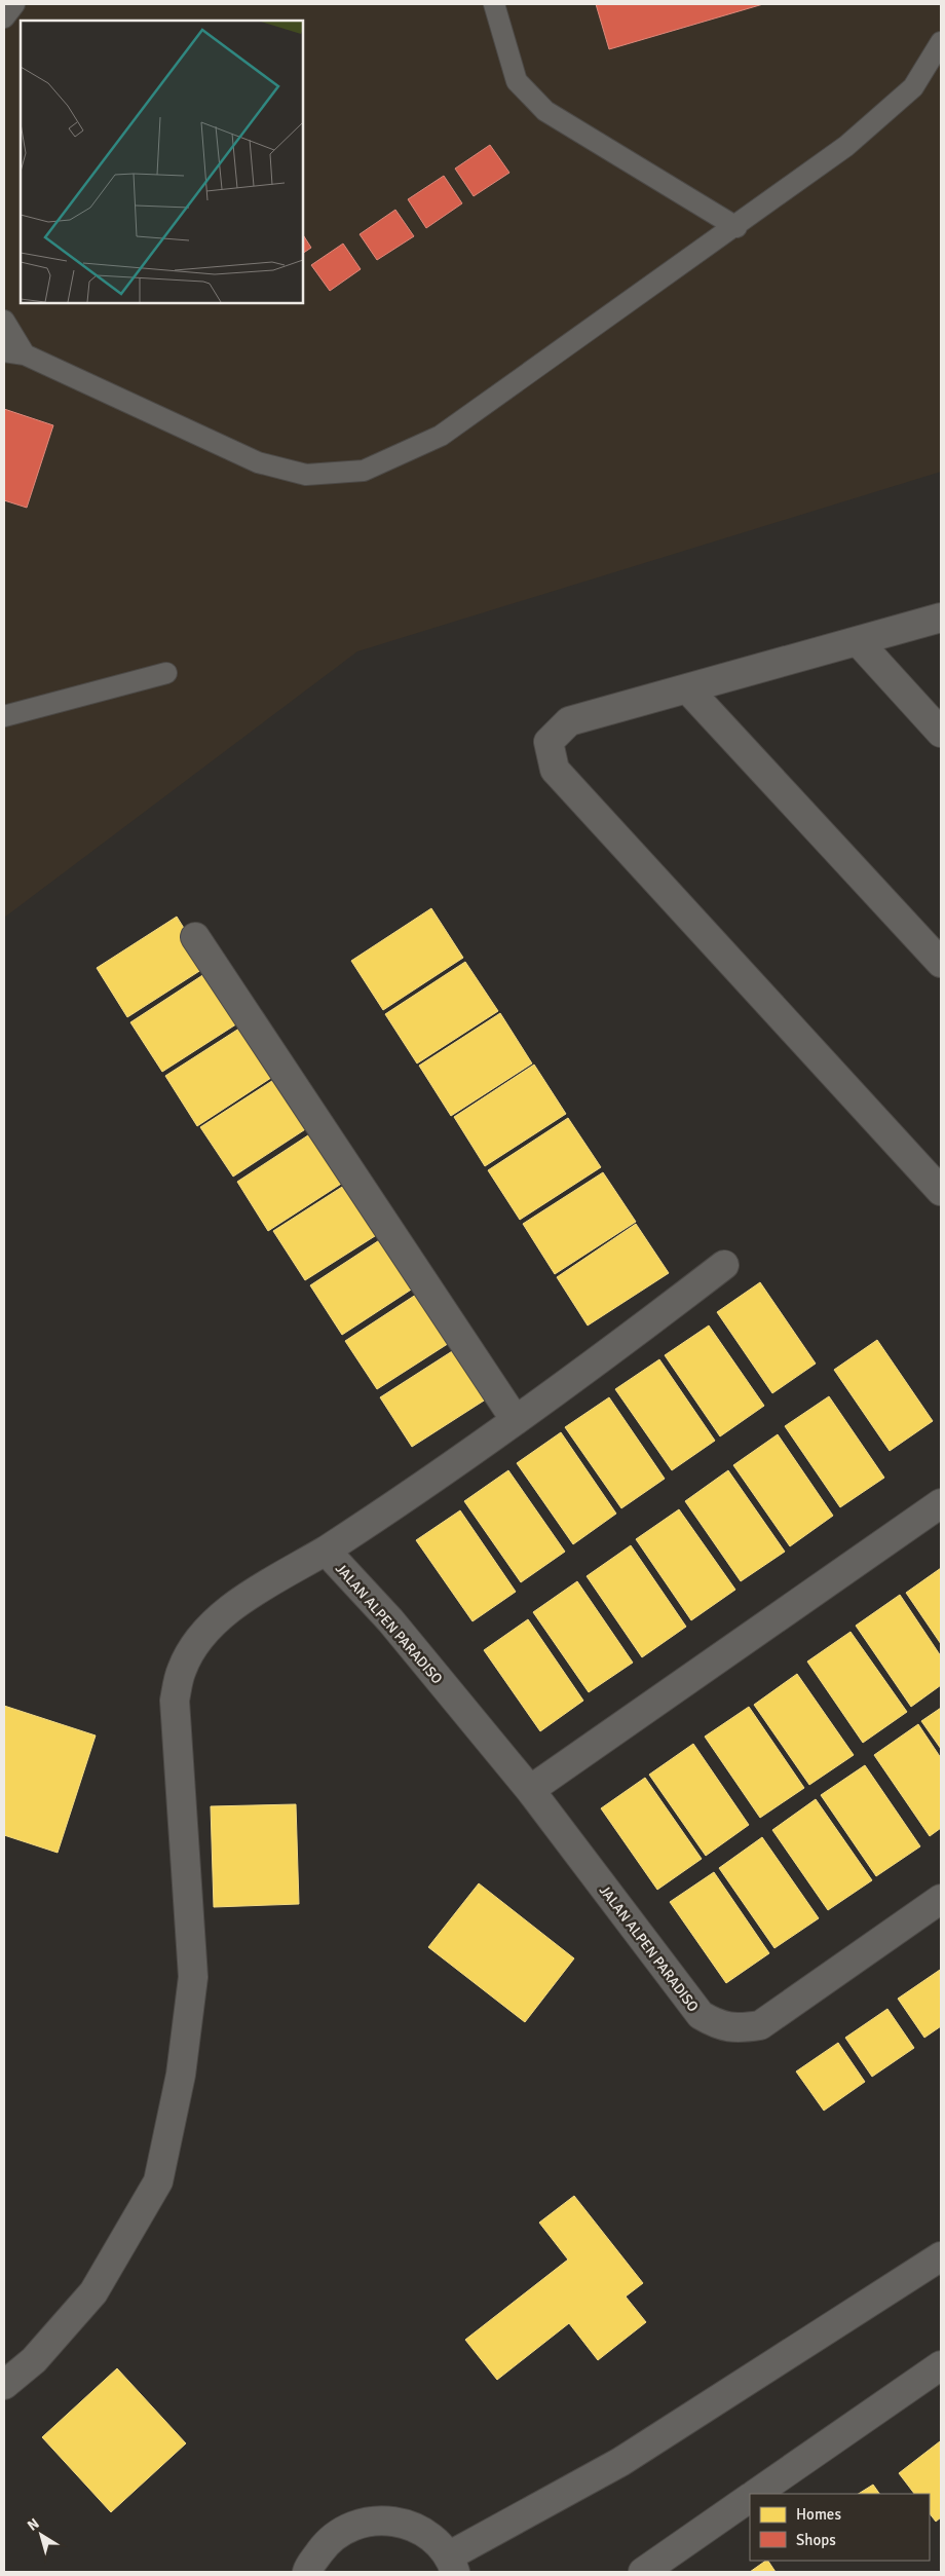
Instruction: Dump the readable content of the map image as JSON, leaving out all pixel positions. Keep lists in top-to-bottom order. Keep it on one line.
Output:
{"streets":{"street":["JALAN ALPEN PARADISO"]},"legend":["Homes","Shops"],"north":"top left"}
